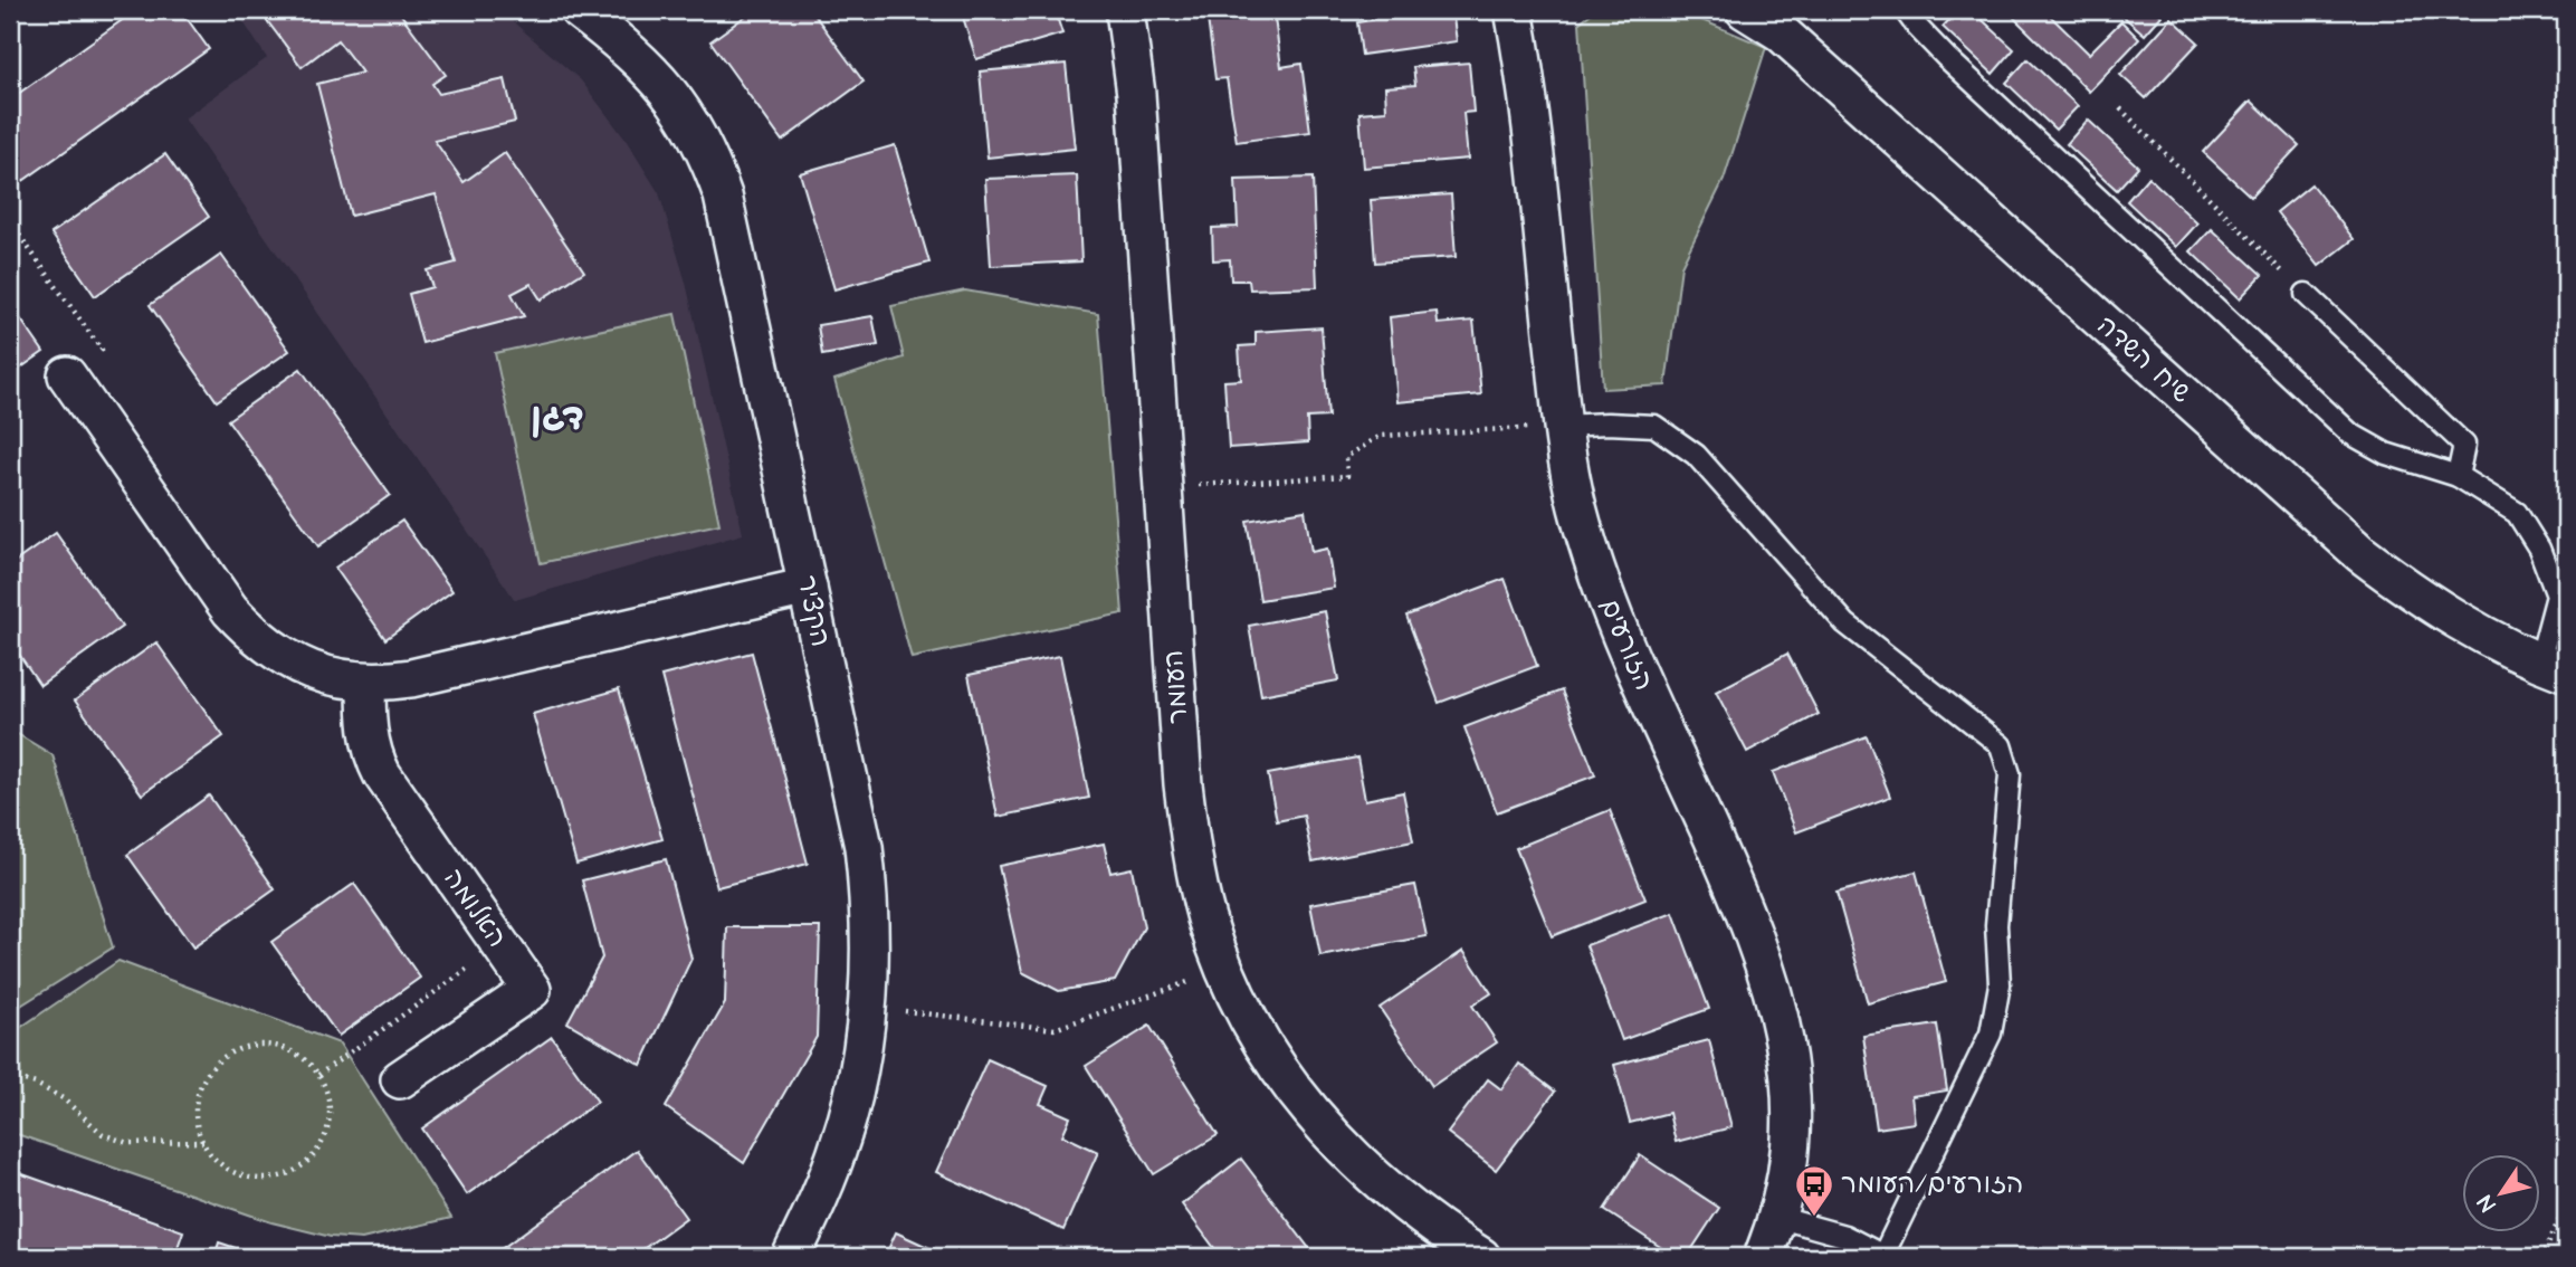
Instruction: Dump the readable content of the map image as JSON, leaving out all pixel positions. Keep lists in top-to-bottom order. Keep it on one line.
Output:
{"streets":{"street":["שיח השדה","הקציר","הזורעים","העומר","האלומה"]},"districts":["דגן"],"places":{"bus stop":["הזורעים/העומר"]},"north":"bottom left"}
